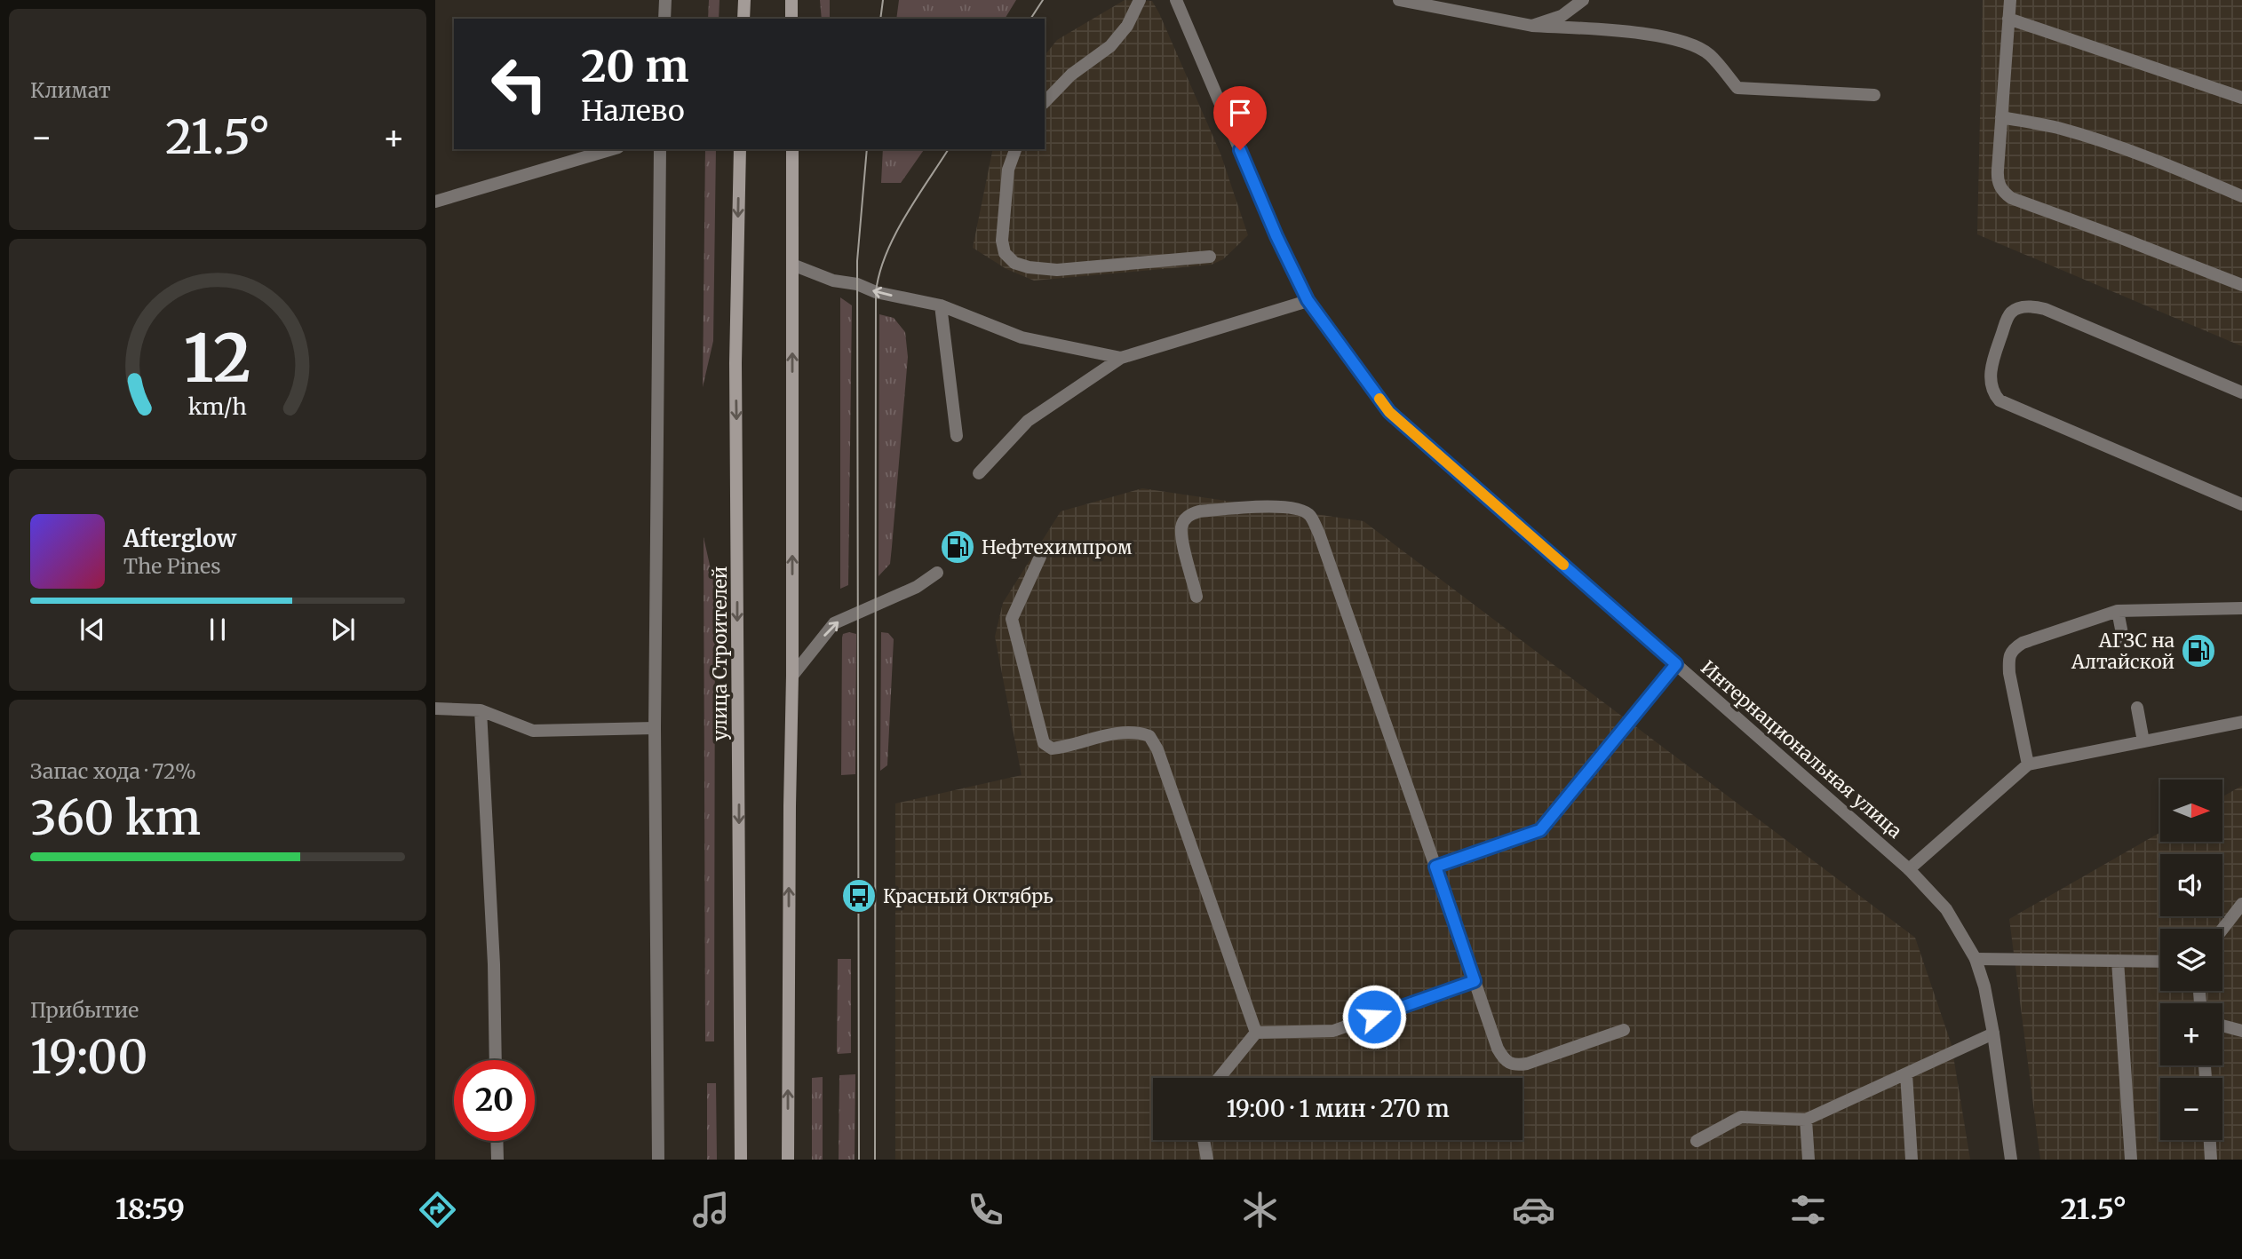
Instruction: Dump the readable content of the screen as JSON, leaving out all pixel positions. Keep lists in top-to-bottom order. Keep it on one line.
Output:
{"streets":{"main road":["улица Строителей"],"street":["Интернациональная улица"]},"places":{"fuel station":["Нефтехимпром","АГЗС на Алтайской"],"bus stop":["Красный Октябрь"]},"north":"right","page":{"tile":["Климат",["Запас хода · 72%","360 km"],["Прибытие","19:00"]],"turn":["20 m","Налево"],"heat":["−","21.5°","+"],"song":["Afterglow","The Pines"],"map_buttons":["+","−"],"limit":"20","trip":"19:00 · 1 мин · 270 m","tabs":["18:59","21.5°"],"gauge":["12","km/h"]}}
